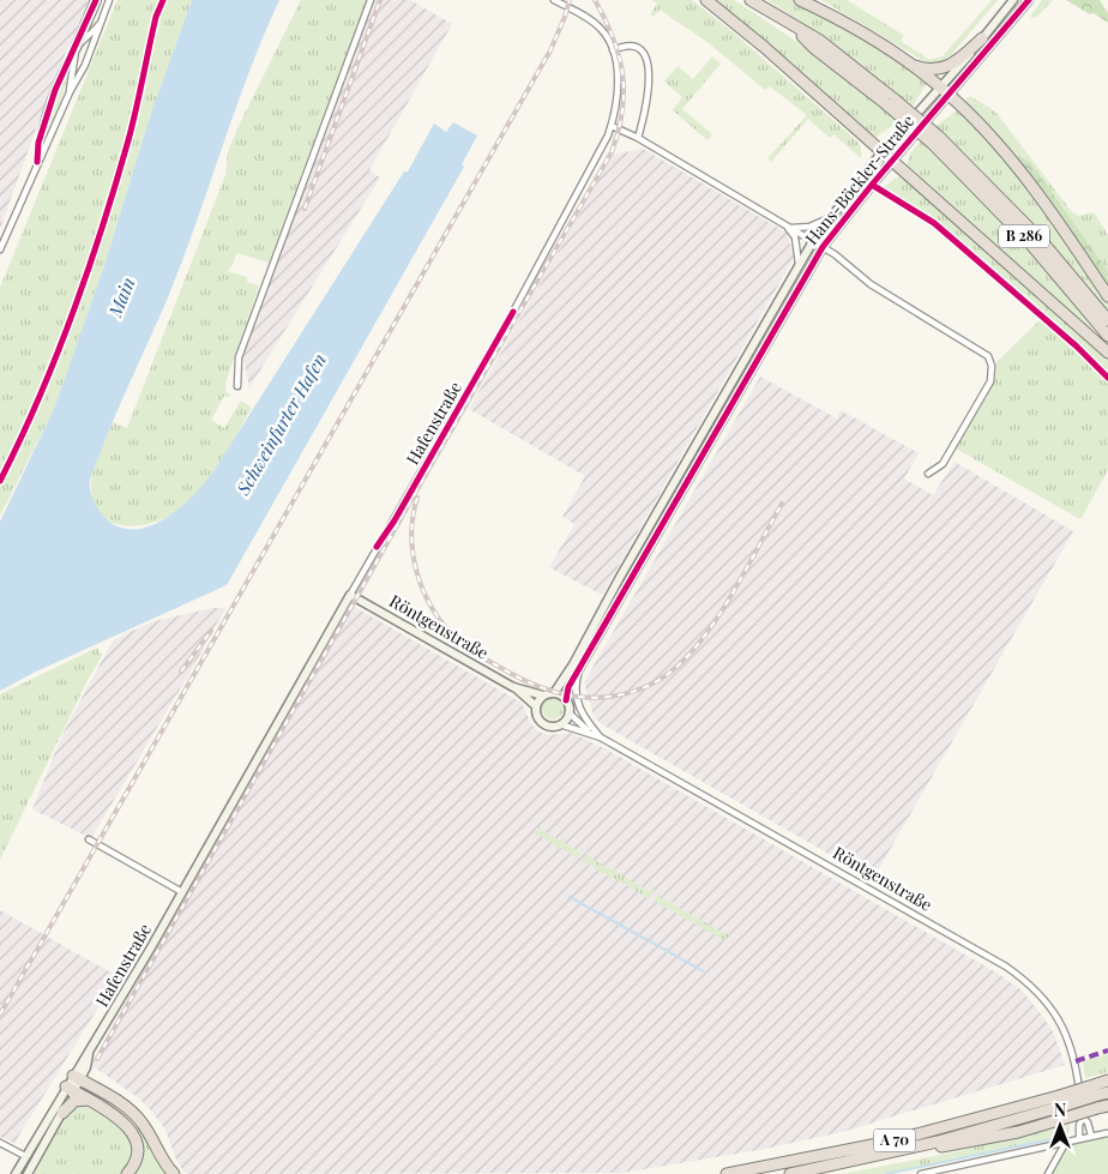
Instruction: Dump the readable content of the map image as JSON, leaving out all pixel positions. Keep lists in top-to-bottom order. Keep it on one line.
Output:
{"streets":{"highway":["B 286","A 70"],"street":["Hans-Böckler-Straße","Hafenstraße","Röntgenstraße"]},"crossings":[["Hans-Böckler-Straße","B 286"],["Hans-Böckler-Straße","Röntgenstraße"],["Hafenstraße","Röntgenstraße"]],"water":["Main","Schweinfurter Hafen"],"north":"top"}
